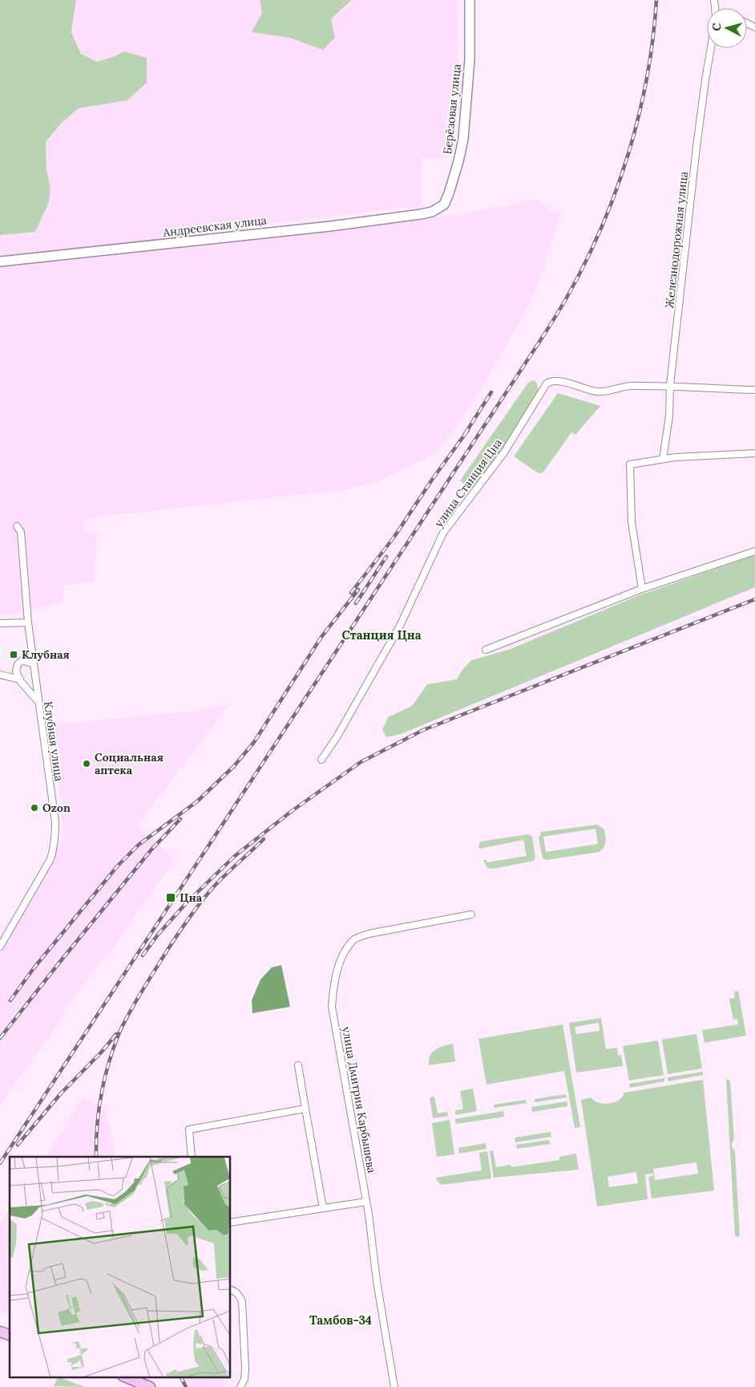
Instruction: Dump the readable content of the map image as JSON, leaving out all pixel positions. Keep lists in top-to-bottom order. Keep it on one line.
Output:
{"streets":{"street":["Берёзовая улица","Андреевская улица","Железнодорожная улица","улица Станция Цна","Клубная улица","улица Дмитрия Карбышева"]},"crossings":[["Берёзовая улица","Андреевская улица"],["Железнодорожная улица","улица Станция Цна"]],"districts":["Станция Цна","Тамбов-34"],"places":{"transit":["Клубная","Цна"],"other":["Социальная аптека","Ozon"]},"north":"left"}
